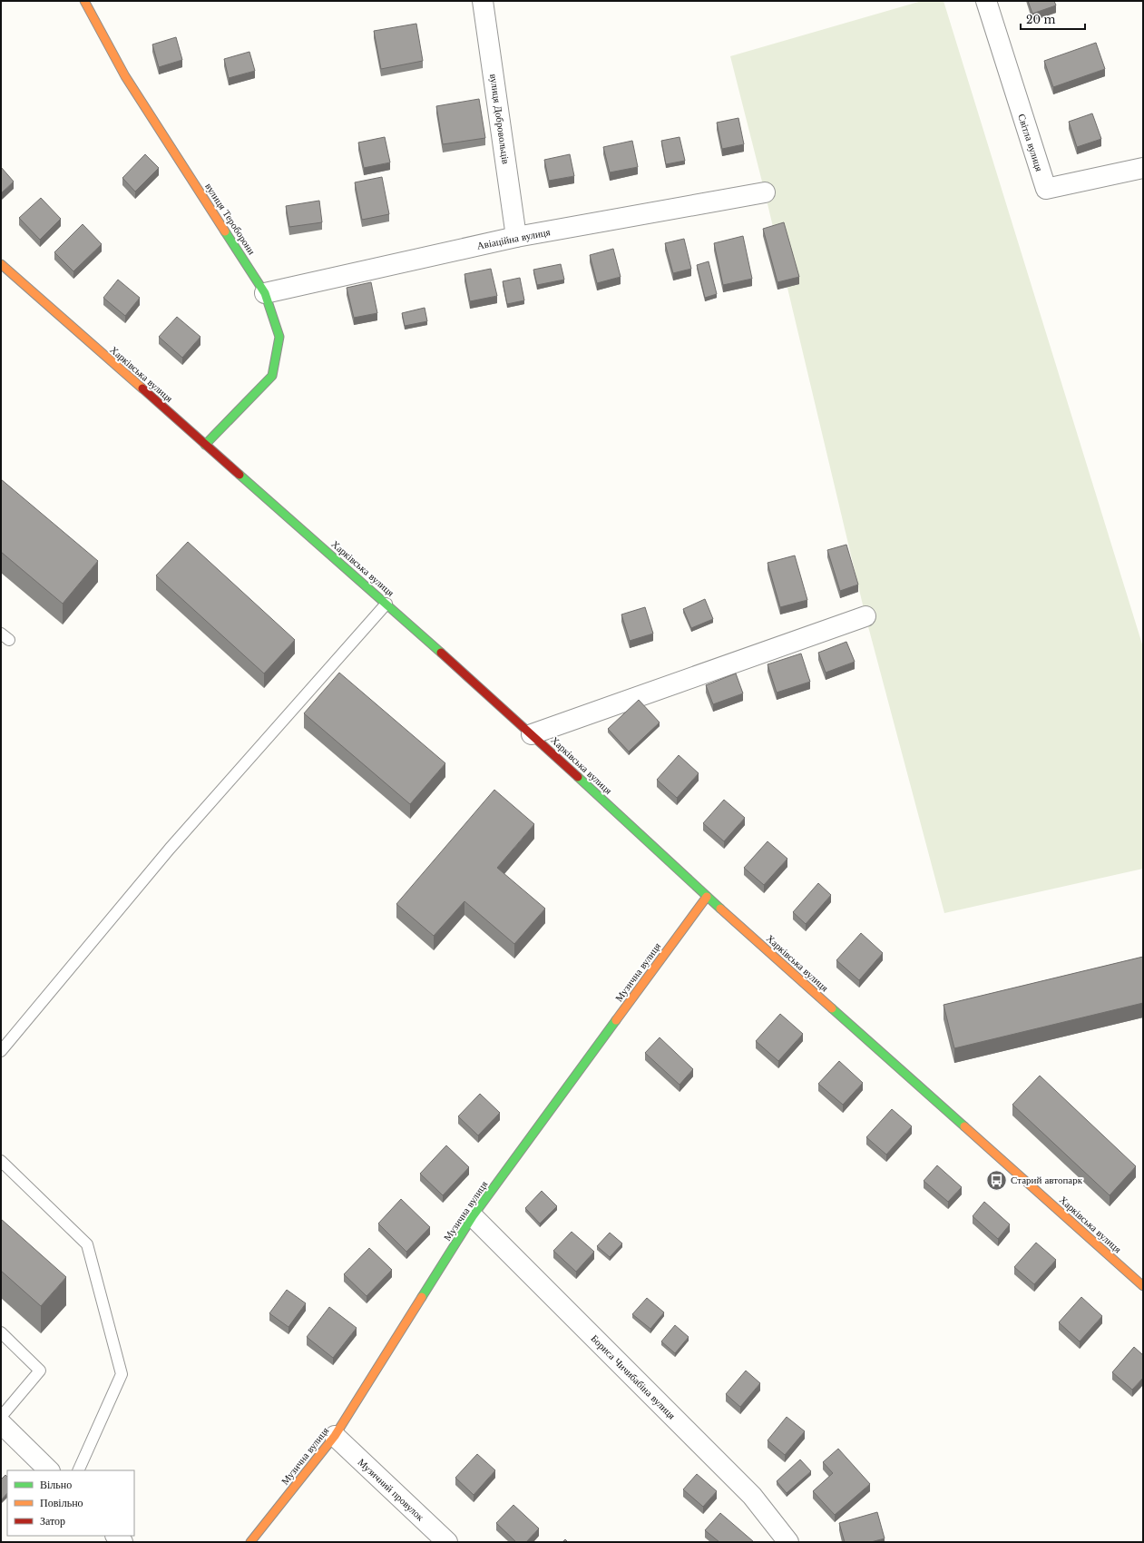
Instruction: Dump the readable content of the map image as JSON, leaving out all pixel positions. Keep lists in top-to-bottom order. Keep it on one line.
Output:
{"streets":{"street":["вулиця Добровольців","Світла вулиця","вулиця Тероборони","Авіаційна вулиця","Харківська вулиця","Музична вулиця","Бориса Чичибабіна вулиця","Музичний провулок"]},"crossings":[["вулиця Добровольців","Авіаційна вулиця"],["вулиця Тероборони","Авіаційна вулиця"],["вулиця Тероборони","Харківська вулиця"],["Харківська вулиця","Музична вулиця"],["Музична вулиця","Бориса Чичибабіна вулиця"],["Музична вулиця","Музичний провулок"]],"places":{"bus stop":["Старий автопарк"]},"legend":["Вільно","Повільно","Затор"],"scale_bar":"20 m"}
